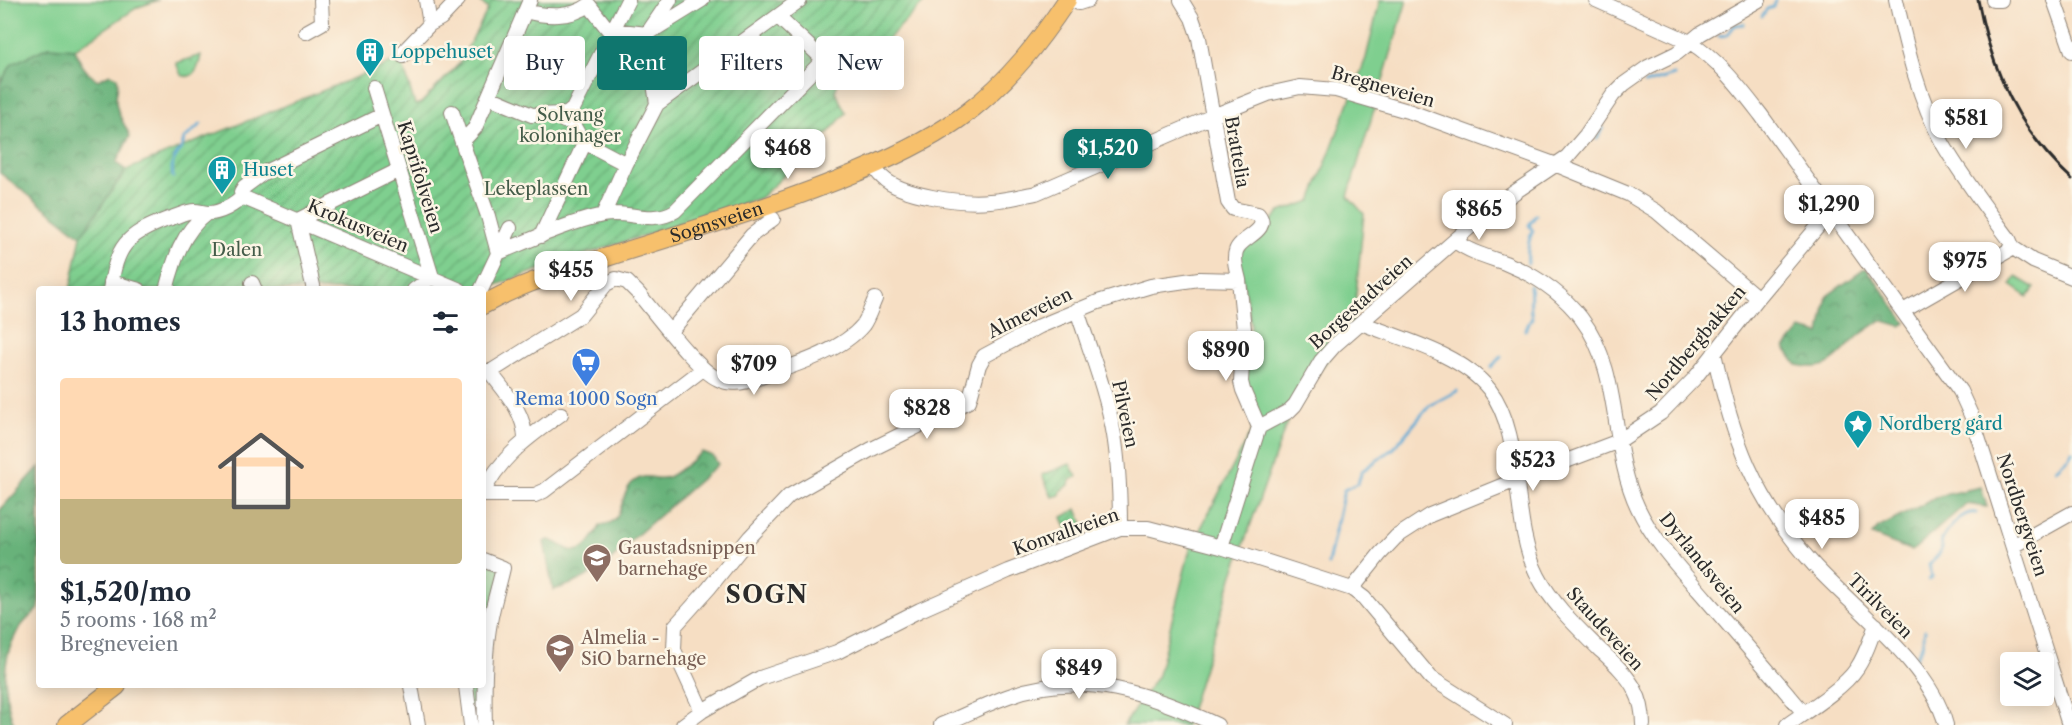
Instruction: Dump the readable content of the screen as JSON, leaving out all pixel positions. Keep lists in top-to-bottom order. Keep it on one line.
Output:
{"streets":{"main road":["Sognsveien"],"street":["Bregneveien","Brattelia","Kaprifolveien","Krokusveien","Borgestadveien","Almeveien","Nordbergbakken","Pilveien","Nordbergveien","Konvallveien","Dyrlandsveien","Tirilveien","Staudeveien"]},"crossings":[["Bregneveien","Brattelia"],["Bregneveien","Sognsveien"],["Bregneveien","Borgestadveien"],["Bregneveien","Nordbergbakken"],["Brattelia","Almeveien"],["Kaprifolveien","Krokusveien"],["Borgestadveien","Nordbergveien"],["Borgestadveien","Dyrlandsveien"],["Borgestadveien","Staudeveien"],["Almeveien","Pilveien"],["Almeveien","Konvallveien"],["Nordbergbakken","Nordbergveien"],["Nordbergbakken","Konvallveien"],["Nordbergbakken","Dyrlandsveien"],["Nordbergbakken","Tirilveien"],["Nordbergbakken","Staudeveien"],["Pilveien","Konvallveien"]],"districts":["SOGN"],"parks":["Solvang kolonihager","Lekeplassen","Dalen"],"places":{"building":["Loppehuset","Huset"],"supermarket":["Rema 1000 Sogn"],"place":["Nordberg gård"],"school or university":["Gaustadsnippen barnehage","Almelia - SiO barnehage"]},"page":{"chip":["Buy","Rent","Filters","New"],"price":["$581","$468","$1,520","$1,290","$865","$975","$455","$890","$709","$828","$523","$485","$849"],"heading":"13 homes","list":[{"name":"$1,520/mo","note":"5 rooms · 168 m² · Bregneveien"}]}}
